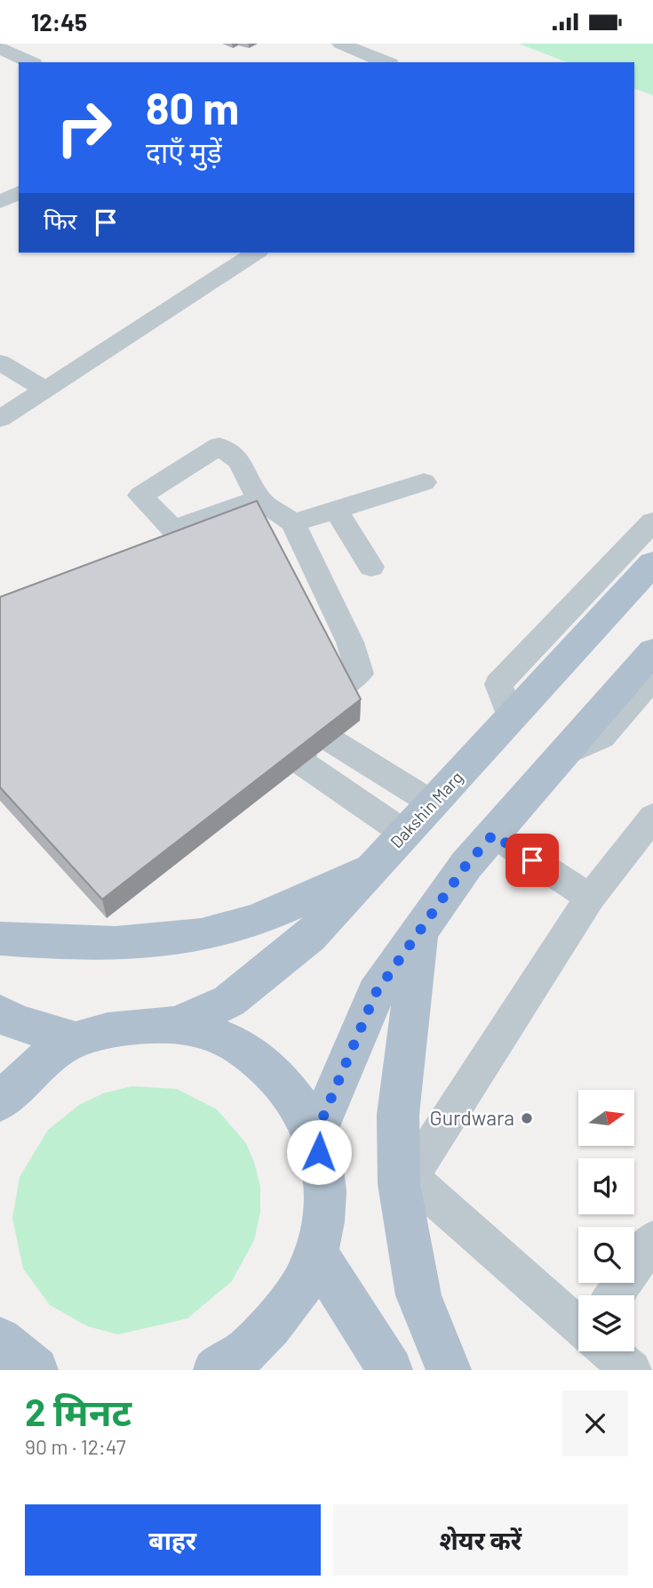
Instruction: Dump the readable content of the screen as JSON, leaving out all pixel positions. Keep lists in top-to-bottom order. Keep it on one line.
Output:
{"streets":{"main road":["Dakshin Marg"]},"places":["Gurdwara"],"north":"right","page":{"status":"12:45","turn":["80 m","दाएँ मुड़ें"],"then":"फिर","heading":["2 मिनट","90 m · 12:47"],"buttons":["बाहर","शेयर करें"]}}
